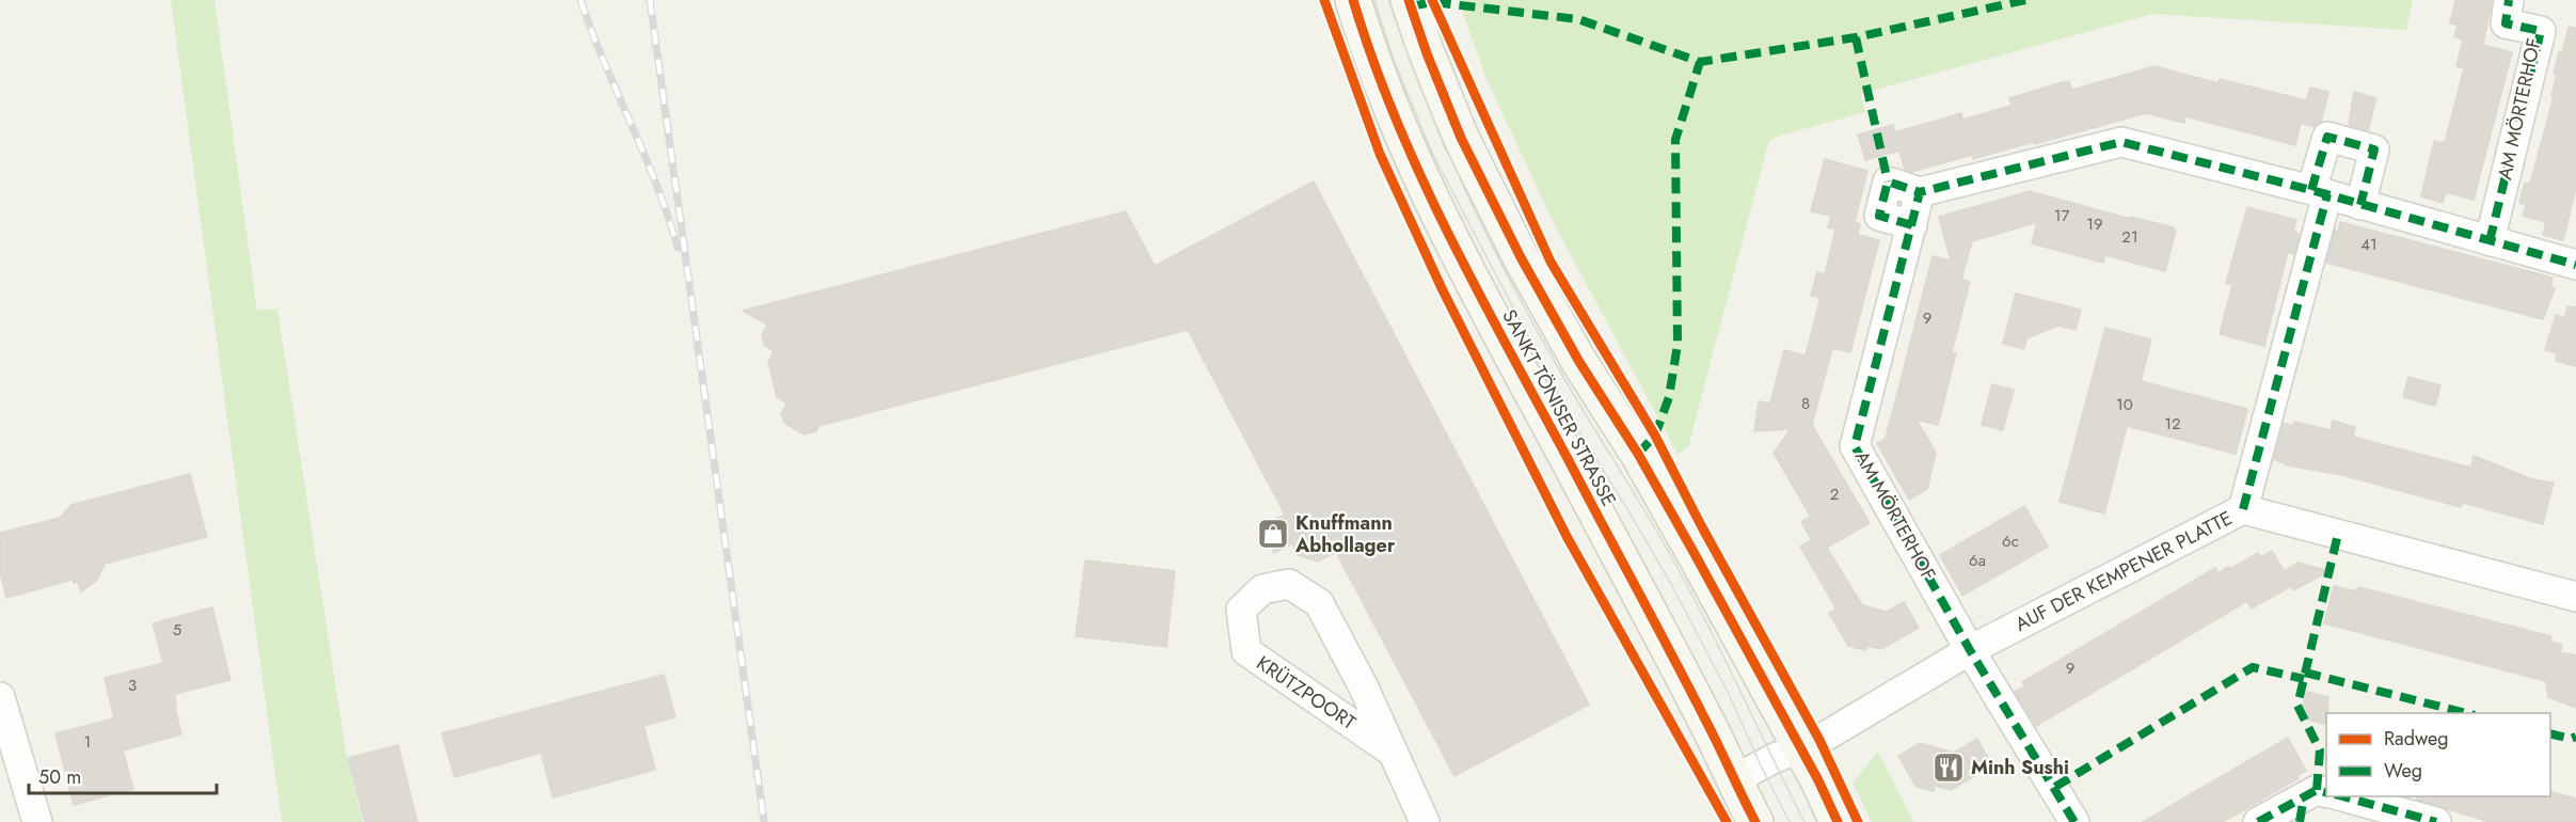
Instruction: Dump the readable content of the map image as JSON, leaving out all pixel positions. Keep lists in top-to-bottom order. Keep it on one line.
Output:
{"streets":{"main road":["SANKT TÖNISER STRASSE"],"street":["AM MÖRTERHOF","AUF DER KEMPENER PLATTE","KRÜTZPOORT"]},"crossings":[["AM MÖRTERHOF","AUF DER KEMPENER PLATTE"],["SANKT TÖNISER STRASSE","AUF DER KEMPENER PLATTE"]],"places":{"shop":["Knuffmann Abhollager"],"restaurant":["Minh Sushi"]},"house_numbers":["17","19","21","41","9","8","10","12","2","6c","6a","5","9","3","1"],"legend":["Radweg","Weg"],"scale_bar":"50 m"}
